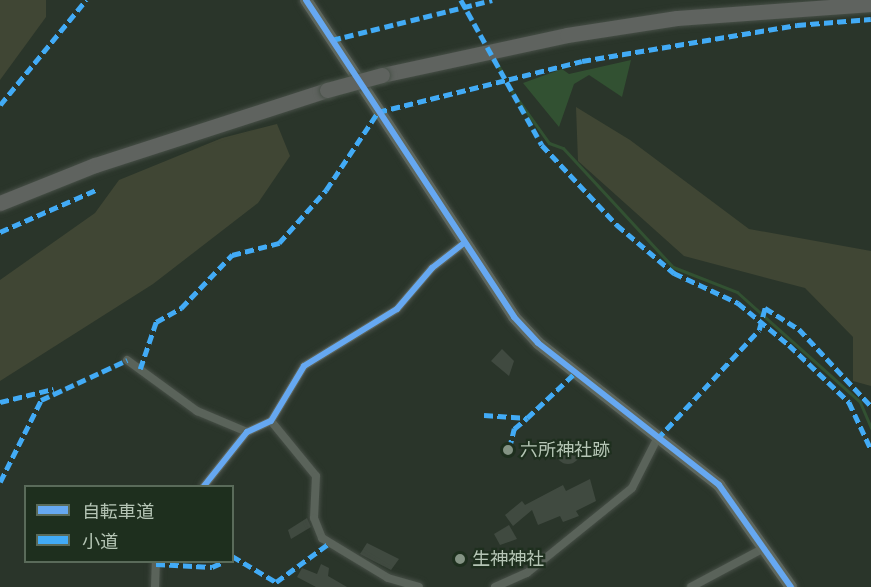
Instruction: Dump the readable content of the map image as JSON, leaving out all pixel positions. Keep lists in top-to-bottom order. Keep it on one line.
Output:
{"places":["六所神社跡","生神神社"],"legend":["自転車道","小道"]}
